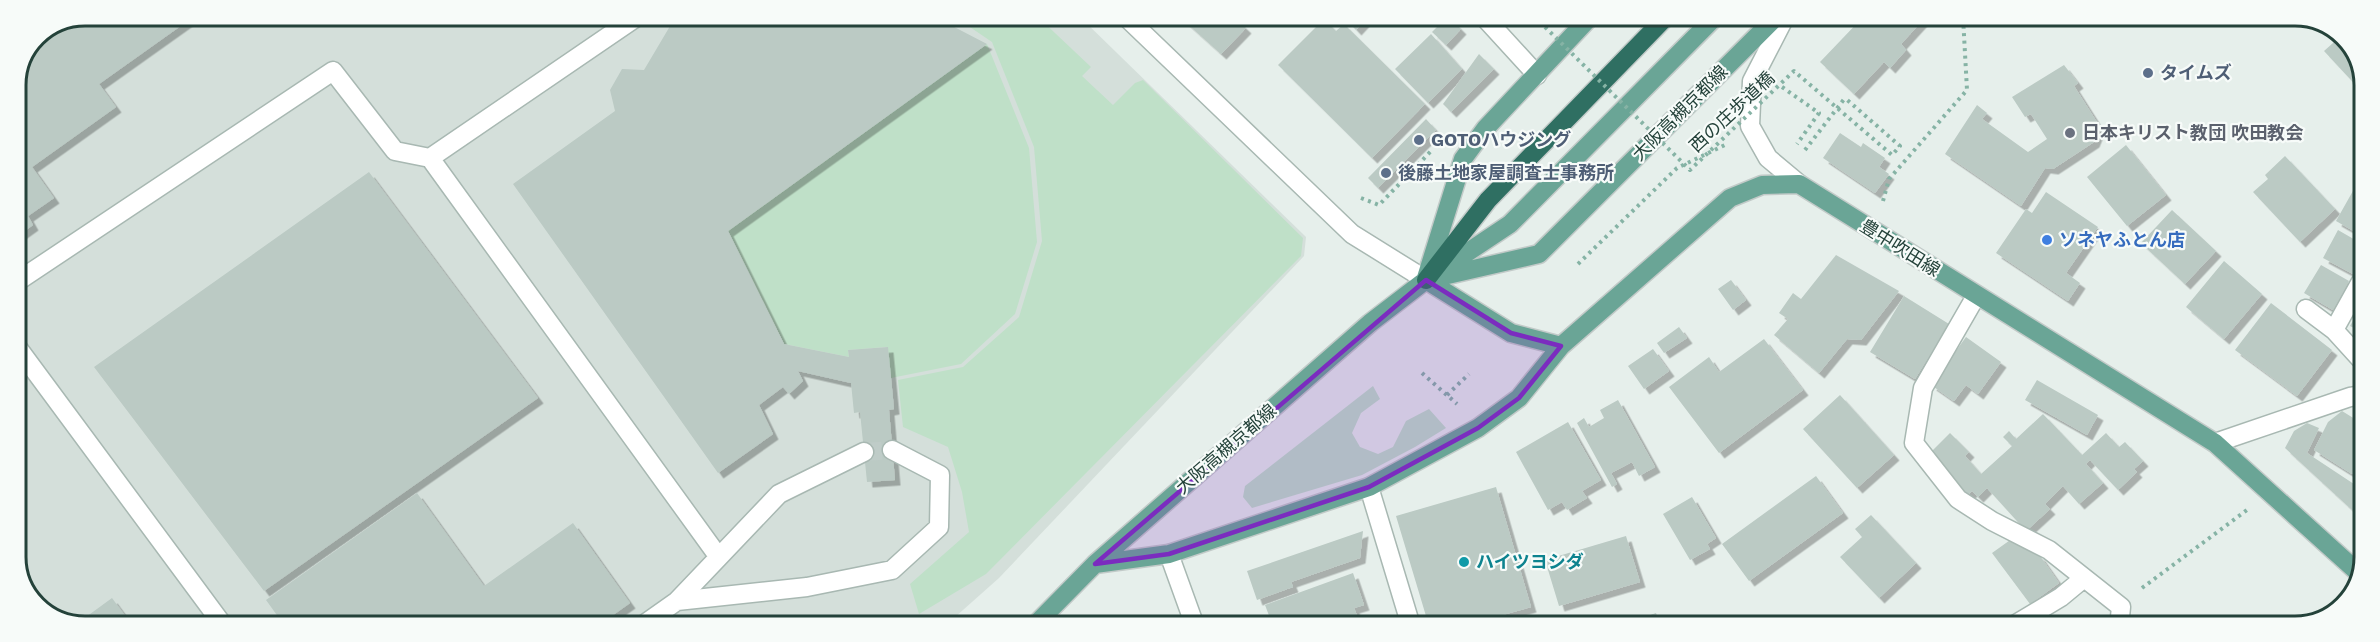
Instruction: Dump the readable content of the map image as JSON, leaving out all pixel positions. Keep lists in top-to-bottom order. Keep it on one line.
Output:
{"streets":{"main road":["大阪高槻京都線","豊中吹田線"],"path":["西の庄歩道橋"]},"places":["タイムズ","日本キリスト教団 吹田教会","GOTOハウジング","後藤土地家屋調査士事務所","ソネヤふとん店","ハイツヨシダ"]}
